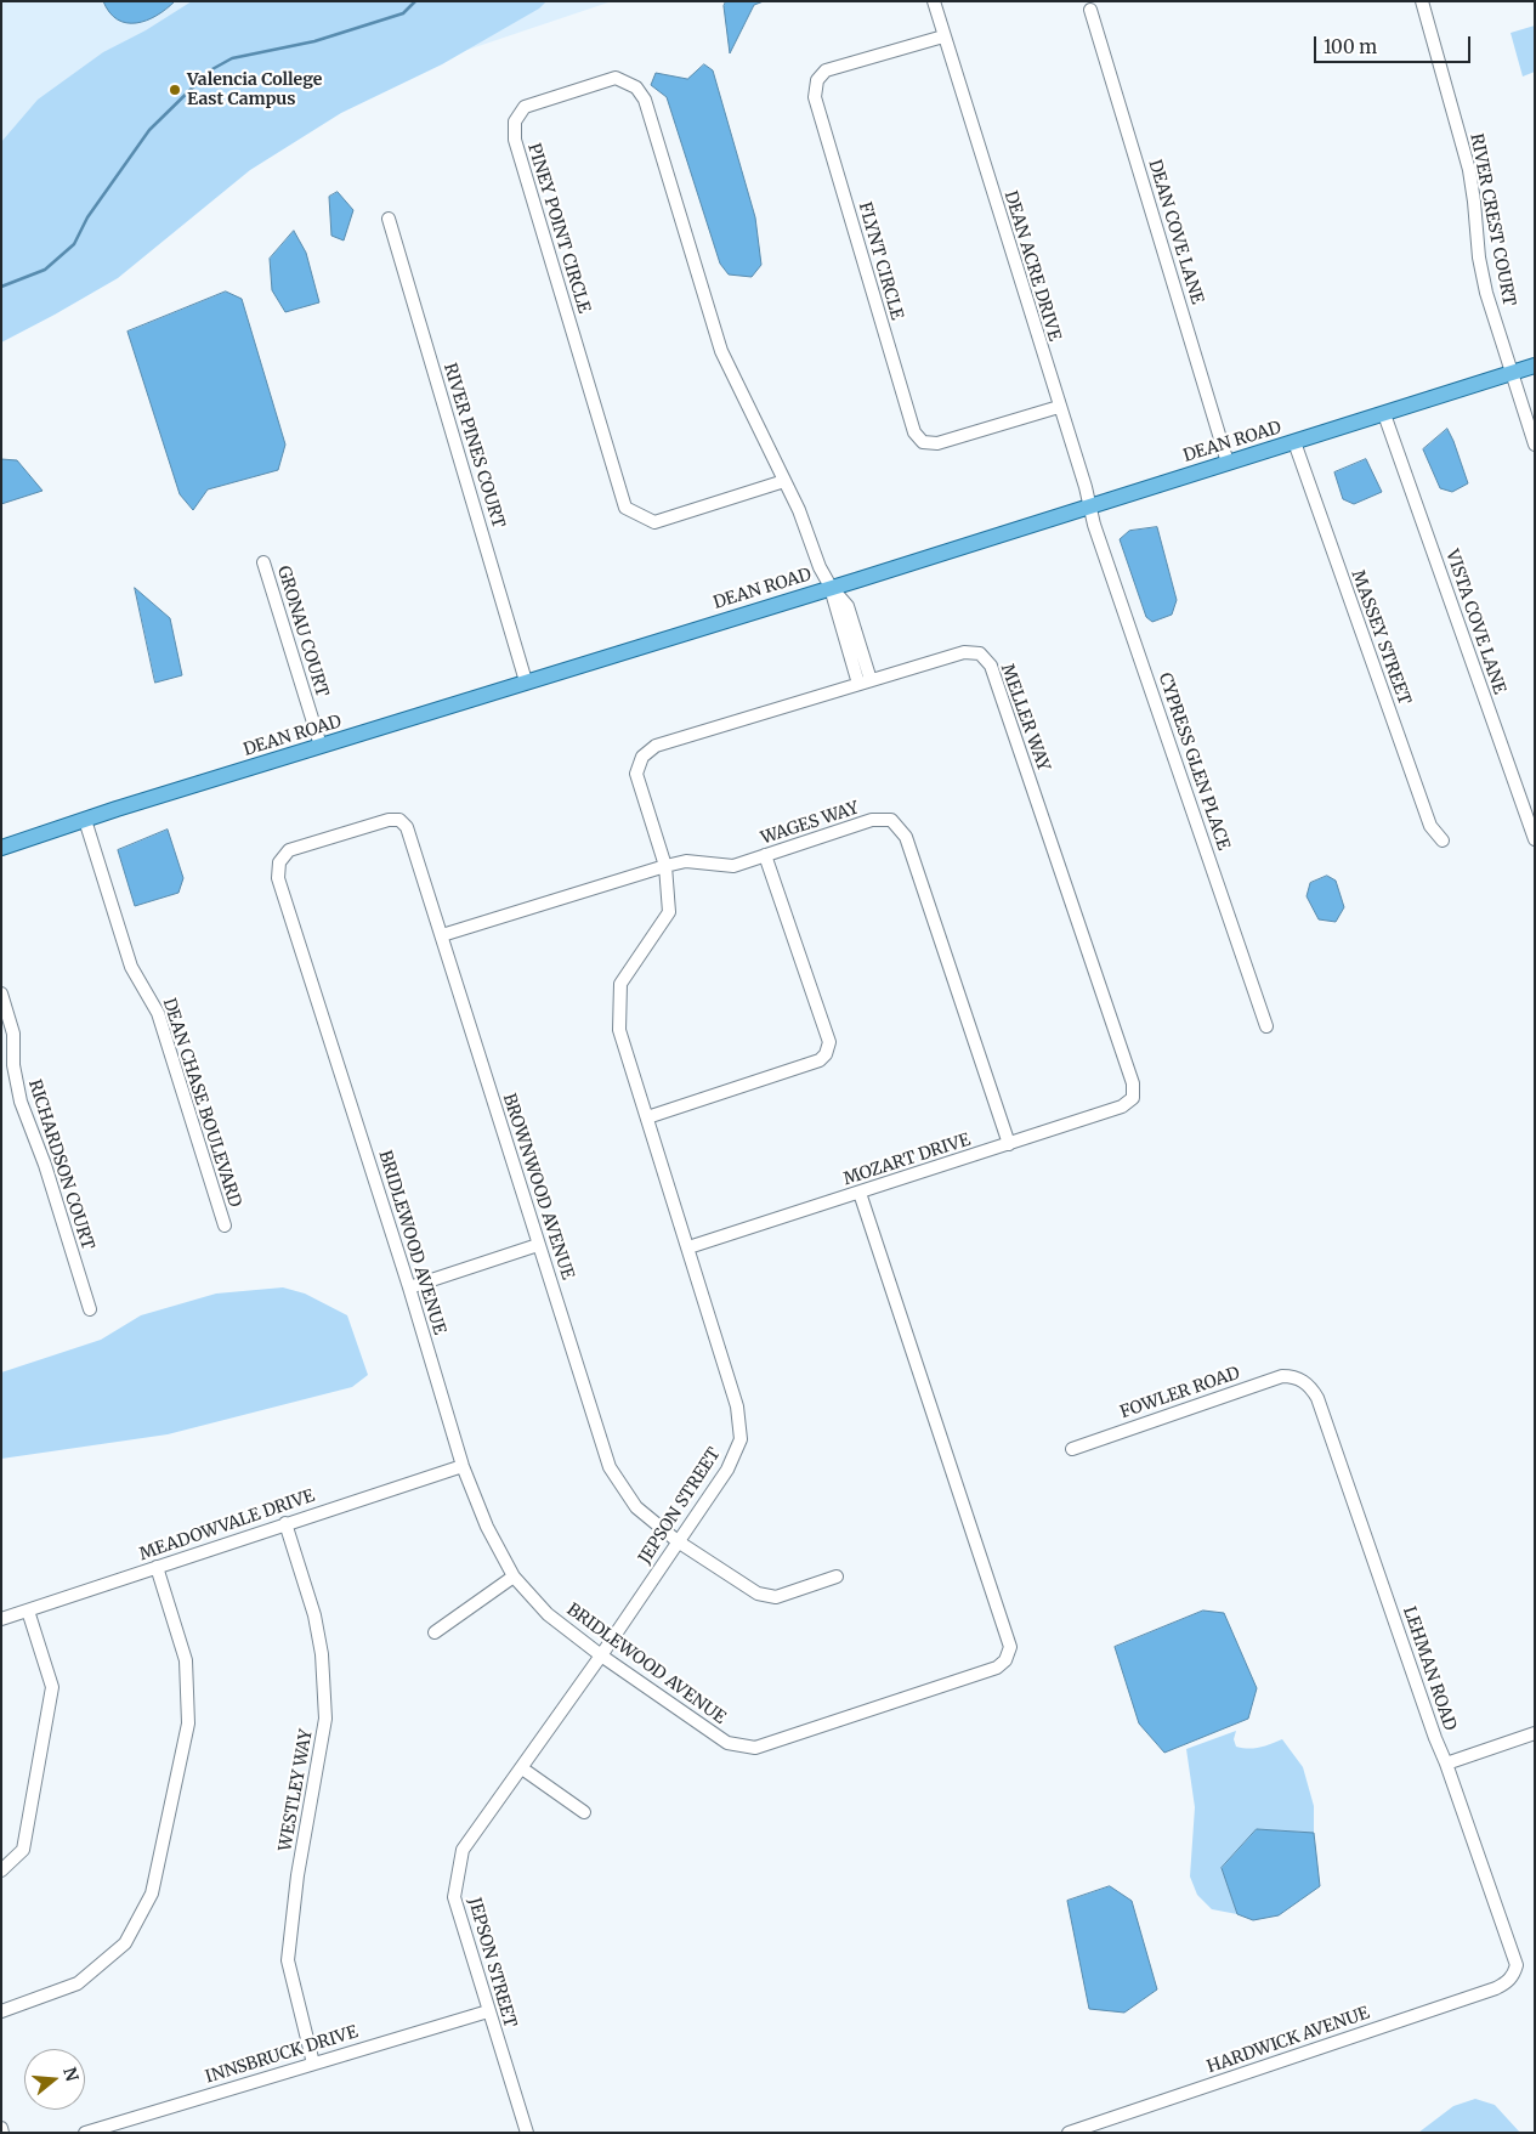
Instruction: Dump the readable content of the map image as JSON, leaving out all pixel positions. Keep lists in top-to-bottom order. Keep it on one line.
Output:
{"streets":{"main road":["DEAN ROAD"],"street":["RIVER CREST COURT","PINEY POINT CIRCLE","DEAN COVE LANE","FLYNT CIRCLE","DEAN ACRE DRIVE","RIVER PINES COURT","VISTA COVE LANE","GRONAU COURT","MASSEY STREET","MELLER WAY","CYPRESS GLEN PLACE","WAGES WAY","DEAN CHASE BOULEVARD","MOZART DRIVE","RICHARDSON COURT","BROWNWOOD AVENUE","BRIDLEWOOD AVENUE","FOWLER ROAD","JEPSON STREET","MEADOWVALE DRIVE","LEHMAN ROAD","WESTLEY WAY","HARDWICK AVENUE","INNSBRUCK DRIVE"]},"crossings":[["RIVER CREST COURT","DEAN ROAD"],["PINEY POINT CIRCLE","DEAN ROAD"],["PINEY POINT CIRCLE","MELLER WAY"],["DEAN COVE LANE","DEAN ROAD"],["FLYNT CIRCLE","DEAN ACRE DRIVE"],["DEAN ACRE DRIVE","DEAN ROAD"],["DEAN ACRE DRIVE","CYPRESS GLEN PLACE"],["DEAN ROAD","RIVER PINES COURT"],["DEAN ROAD","VISTA COVE LANE"],["DEAN ROAD","GRONAU COURT"],["DEAN ROAD","MASSEY STREET"],["DEAN ROAD","CYPRESS GLEN PLACE"],["DEAN ROAD","DEAN CHASE BOULEVARD"],["MELLER WAY","MOZART DRIVE"],["MELLER WAY","JEPSON STREET"],["WAGES WAY","MOZART DRIVE"],["WAGES WAY","BROWNWOOD AVENUE"],["WAGES WAY","JEPSON STREET"],["MOZART DRIVE","BRIDLEWOOD AVENUE"],["MOZART DRIVE","JEPSON STREET"],["BROWNWOOD AVENUE","BRIDLEWOOD AVENUE"],["BROWNWOOD AVENUE","JEPSON STREET"],["BRIDLEWOOD AVENUE","JEPSON STREET"],["BRIDLEWOOD AVENUE","MEADOWVALE DRIVE"],["FOWLER ROAD","LEHMAN ROAD"],["JEPSON STREET","INNSBRUCK DRIVE"],["MEADOWVALE DRIVE","WESTLEY WAY"],["LEHMAN ROAD","HARDWICK AVENUE"],["WESTLEY WAY","INNSBRUCK DRIVE"]],"places":["Valencia College East Campus"],"scale_bar":"100 m","north":"right"}
